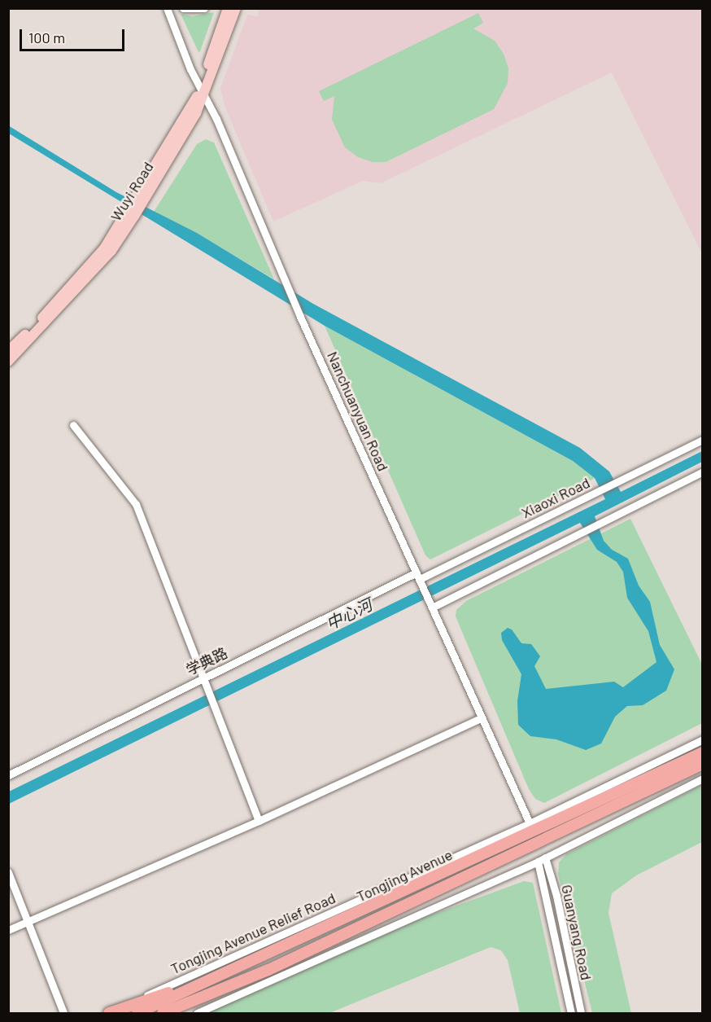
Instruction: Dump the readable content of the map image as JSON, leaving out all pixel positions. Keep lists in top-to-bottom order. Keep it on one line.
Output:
{"streets":{"highway":["Tongjing Avenue"],"main road":["Wuyi Road"],"street":["Nanchuanyuan Road","Xiaoxi Road","学典路","Guanyang Road","Tongjing Avenue Relief Road"]},"crossings":[["Wuyi Road","Nanchuanyuan Road"],["Nanchuanyuan Road","Xiaoxi Road"],["Nanchuanyuan Road","学典路"],["Nanchuanyuan Road","Tongjing Avenue Relief Road"],["Xiaoxi Road","学典路"]],"water":["中心河"],"scale_bar":"100 m"}
